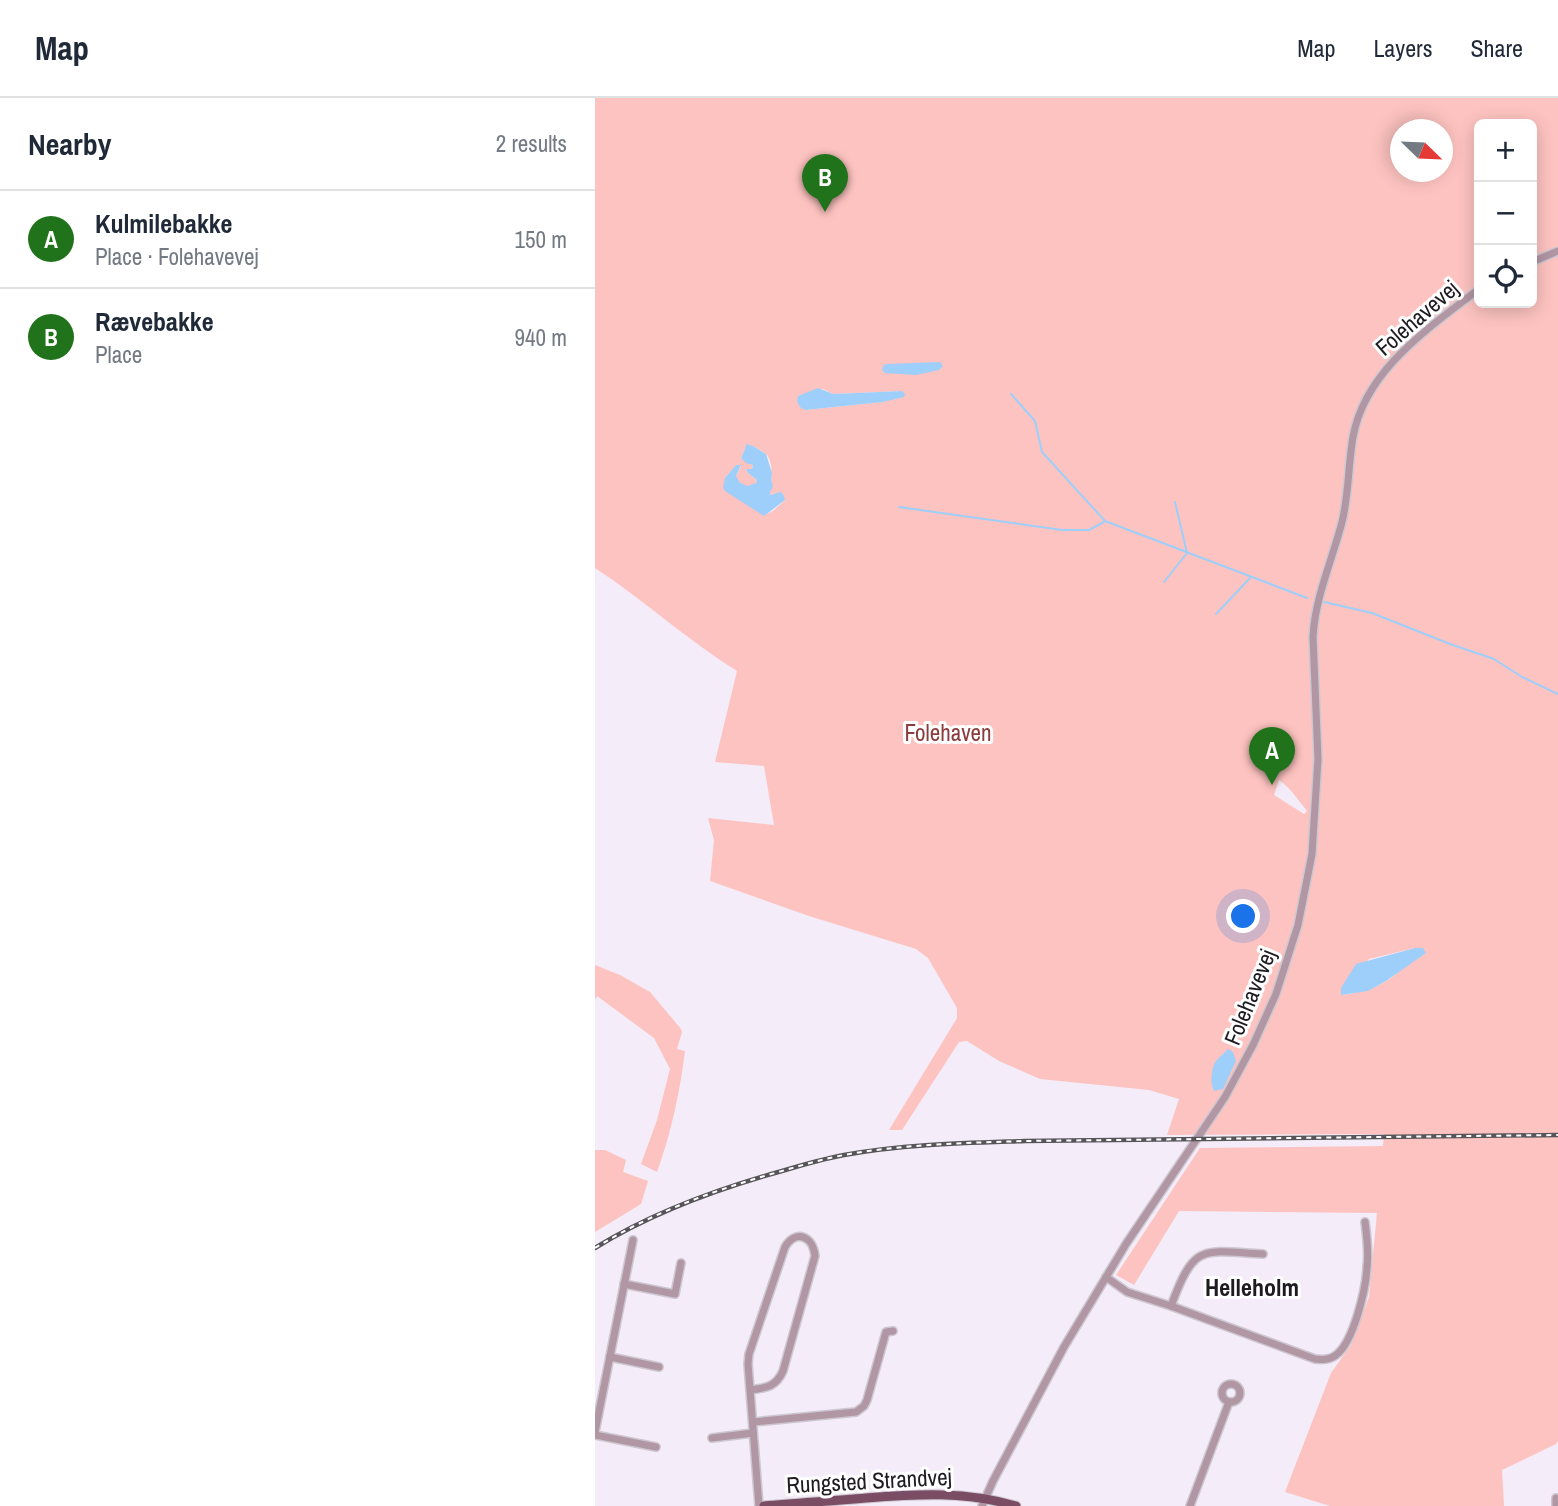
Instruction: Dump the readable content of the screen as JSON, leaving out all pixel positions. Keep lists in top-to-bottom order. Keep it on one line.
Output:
{"streets":{"main road":["Rungsted Strandvej"],"street":["Folehavevej"]},"crossings":[["Folehavevej","Rungsted Strandvej"]],"districts":["Helleholm"],"parks":["Folehaven"],"north":"bottom right","page":{"header":"Map","nav":["Map","Layers","Share"],"heading":["Nearby","2 results"],"map_buttons":["+","−"],"pins":["B","A"],"list":[{"mark":"A","name":"Kulmilebakke","note":"Place · Folehavevej","value":"150 m"},{"mark":"B","name":"Rævebakke","note":"Place","value":"940 m"}]}}
